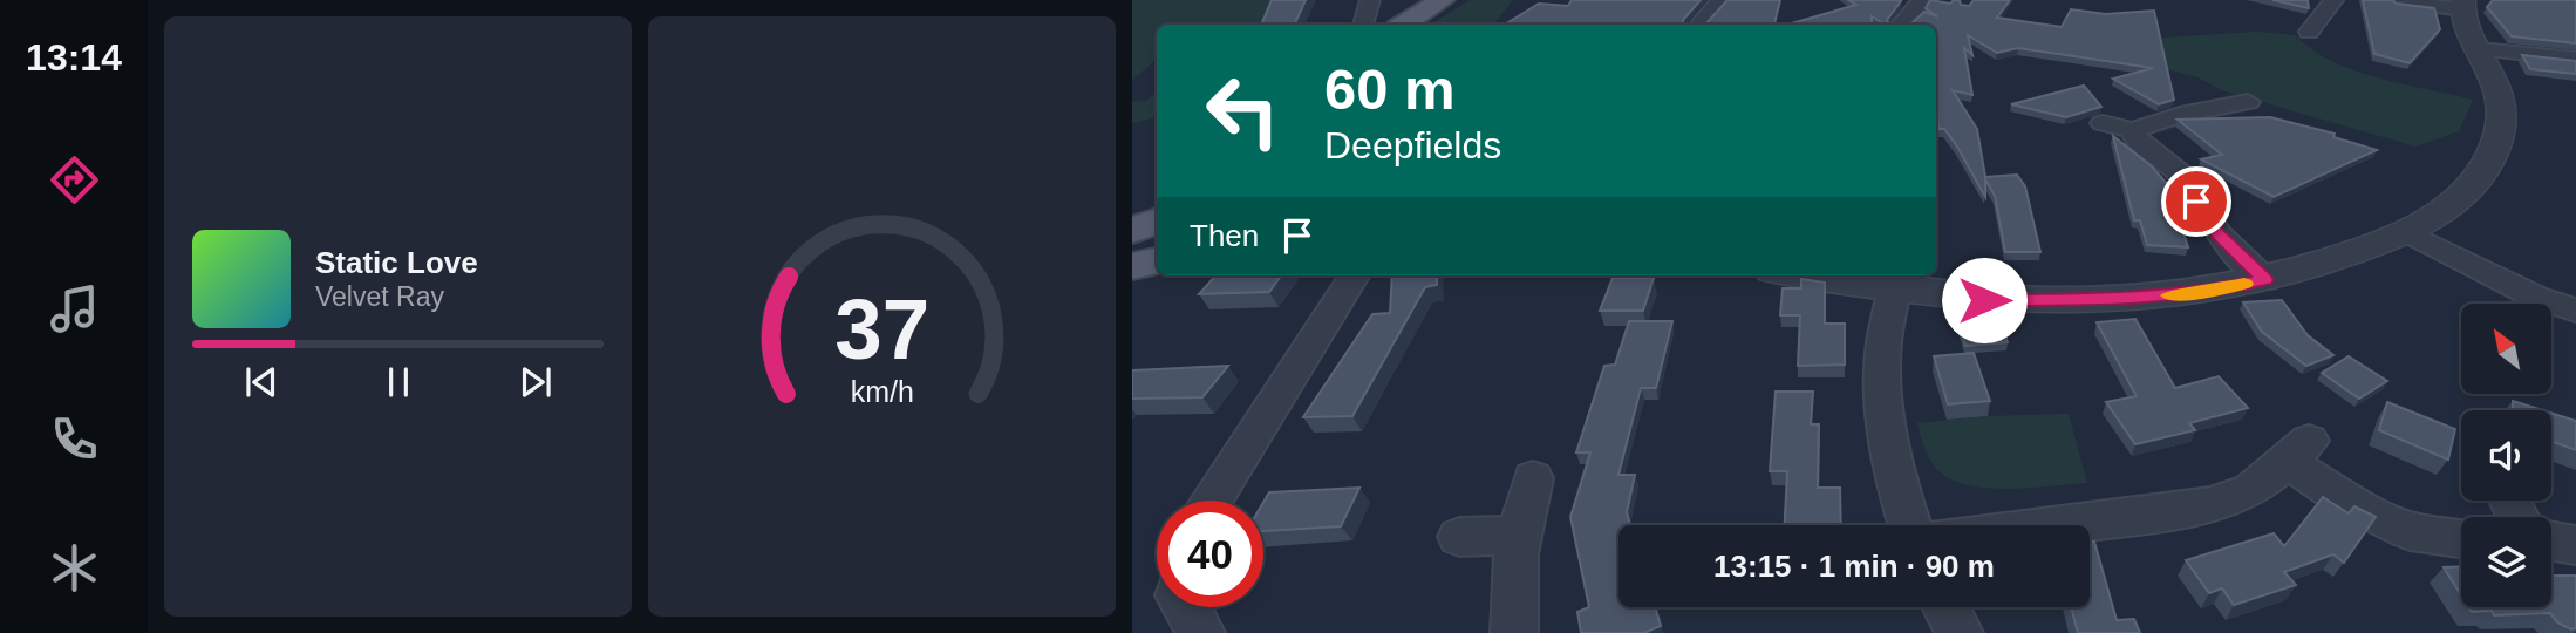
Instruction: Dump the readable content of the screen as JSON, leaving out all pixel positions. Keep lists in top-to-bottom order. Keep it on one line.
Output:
{"north":"top left","page":{"tabs":"13:14","turn":["60 m","Deepfields"],"then":"Then","song":["Static Love","Velvet Ray"],"limit":"40","trip":"13:15 · 1 min · 90 m","gauge":["37","km/h"]}}
